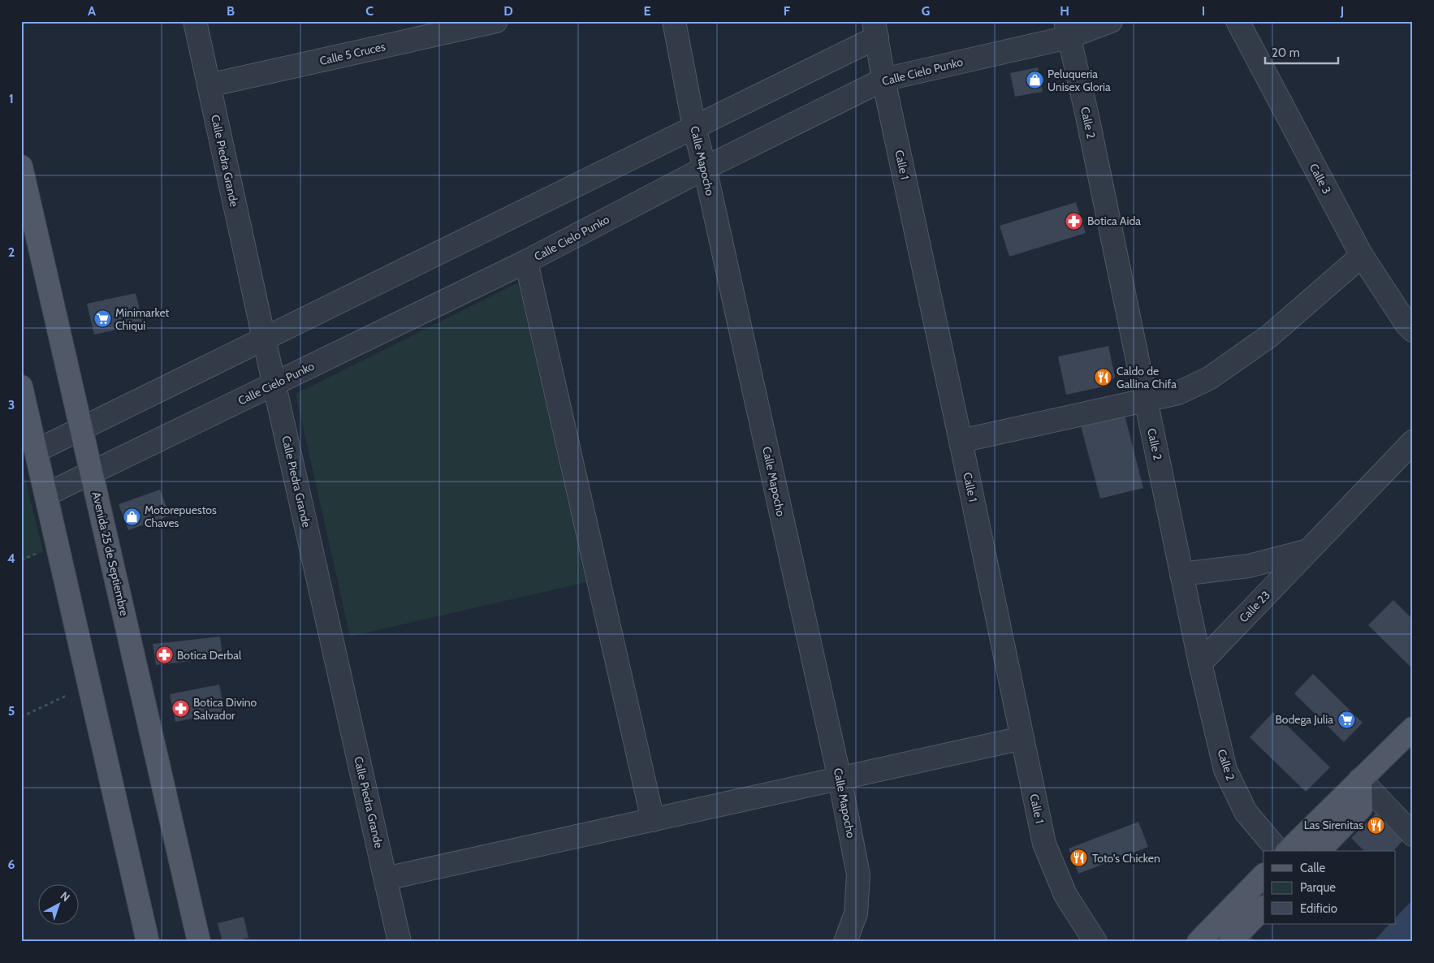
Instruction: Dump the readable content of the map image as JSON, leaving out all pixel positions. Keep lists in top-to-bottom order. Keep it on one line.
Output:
{"streets":{"main road":["Avenida 25 de Septiembre"],"street":["Calle 5 Cruces","Calle Cielo Punko","Calle 2","Calle Piedra Grande","Calle Mapocho","Calle 1","Calle 3","Calle 23"]},"crossings":[["Calle 5 Cruces","Calle Piedra Grande"],["Calle Cielo Punko","Calle 2"],["Calle Cielo Punko","Calle Piedra Grande"],["Calle Cielo Punko","Calle Mapocho"],["Calle Cielo Punko","Calle 1"],["Calle Cielo Punko","Avenida 25 de Septiembre"],["Calle 2","Calle 23"]],"places":{"shop":["Peluqueria Unisex Gloria","Motorepuestos Chaves"],"pharmacy":["Botica Aida","Botica Derbal","Botica Divino Salvador"],"supermarket":["Minimarket Chiqui","Bodega Julia"],"restaurant":["Caldo de Gallina Chifa","Las Sirenitas","Toto's Chicken"]},"legend":["Calle","Parque","Edificio"],"scale_bar":"20 m","north":"top right","grid":{"columns":["A","B","C","D","E","F","G","H","I","J"],"rows":["1","2","3","4","5","6"]}}
